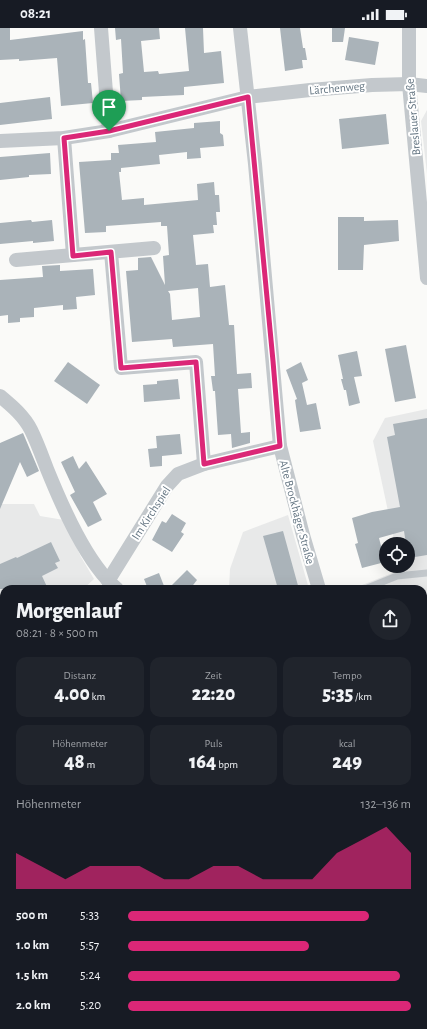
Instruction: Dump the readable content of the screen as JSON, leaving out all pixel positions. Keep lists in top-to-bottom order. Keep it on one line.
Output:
{"streets":{"street":["Lärchenweg","Breslauer Straße","Alte Brockhäger Straße","Im Kirchspiel"]},"crossings":[["Lärchenweg","Breslauer Straße"],["Lärchenweg","Alte Brockhäger Straße"],["Alte Brockhäger Straße","Im Kirchspiel"]],"page":{"status":"08:21","heading":["Morgenlauf","08:21 · 8 × 500 m"],"stats":[["Distanz","4.00 km"],["Zeit","22:20"],["Tempo","5:35 /km"],["Höhenmeter","48 m"],["Puls","164 bpm"],["kcal","249"]],"chart":["Höhenmeter","132–136 m"],"list":[{"name":"500 m","note":"5:33"},{"name":"1.0 km","note":"5:57"},{"name":"1.5 km","note":"5:24"},{"name":"2.0 km","note":"5:20"}]}}
